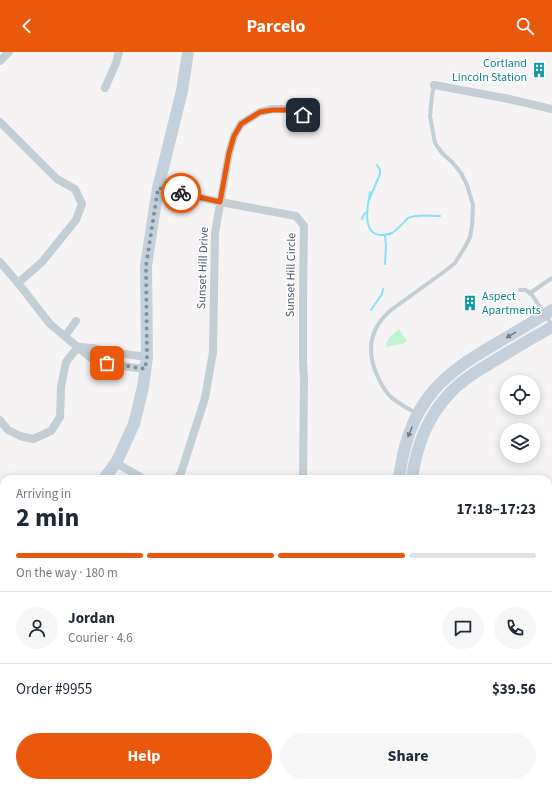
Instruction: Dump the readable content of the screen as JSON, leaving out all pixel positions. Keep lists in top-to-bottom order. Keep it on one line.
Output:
{"streets":{"street":["Sunset Hill Drive","Sunset Hill Circle"]},"crossings":[["Sunset Hill Drive","Sunset Hill Circle"]],"places":{"building":["Cortland Lincoln Station","Aspect Apartments"]},"page":{"header":"Parcelo","heading":["2 min","Arriving in","17:18–17:23"],"panel":["Jordan","Courier · 4.6","Order #9955","$39.56"],"bar":"On the way · 180 m","buttons":["Help","Share"]}}
